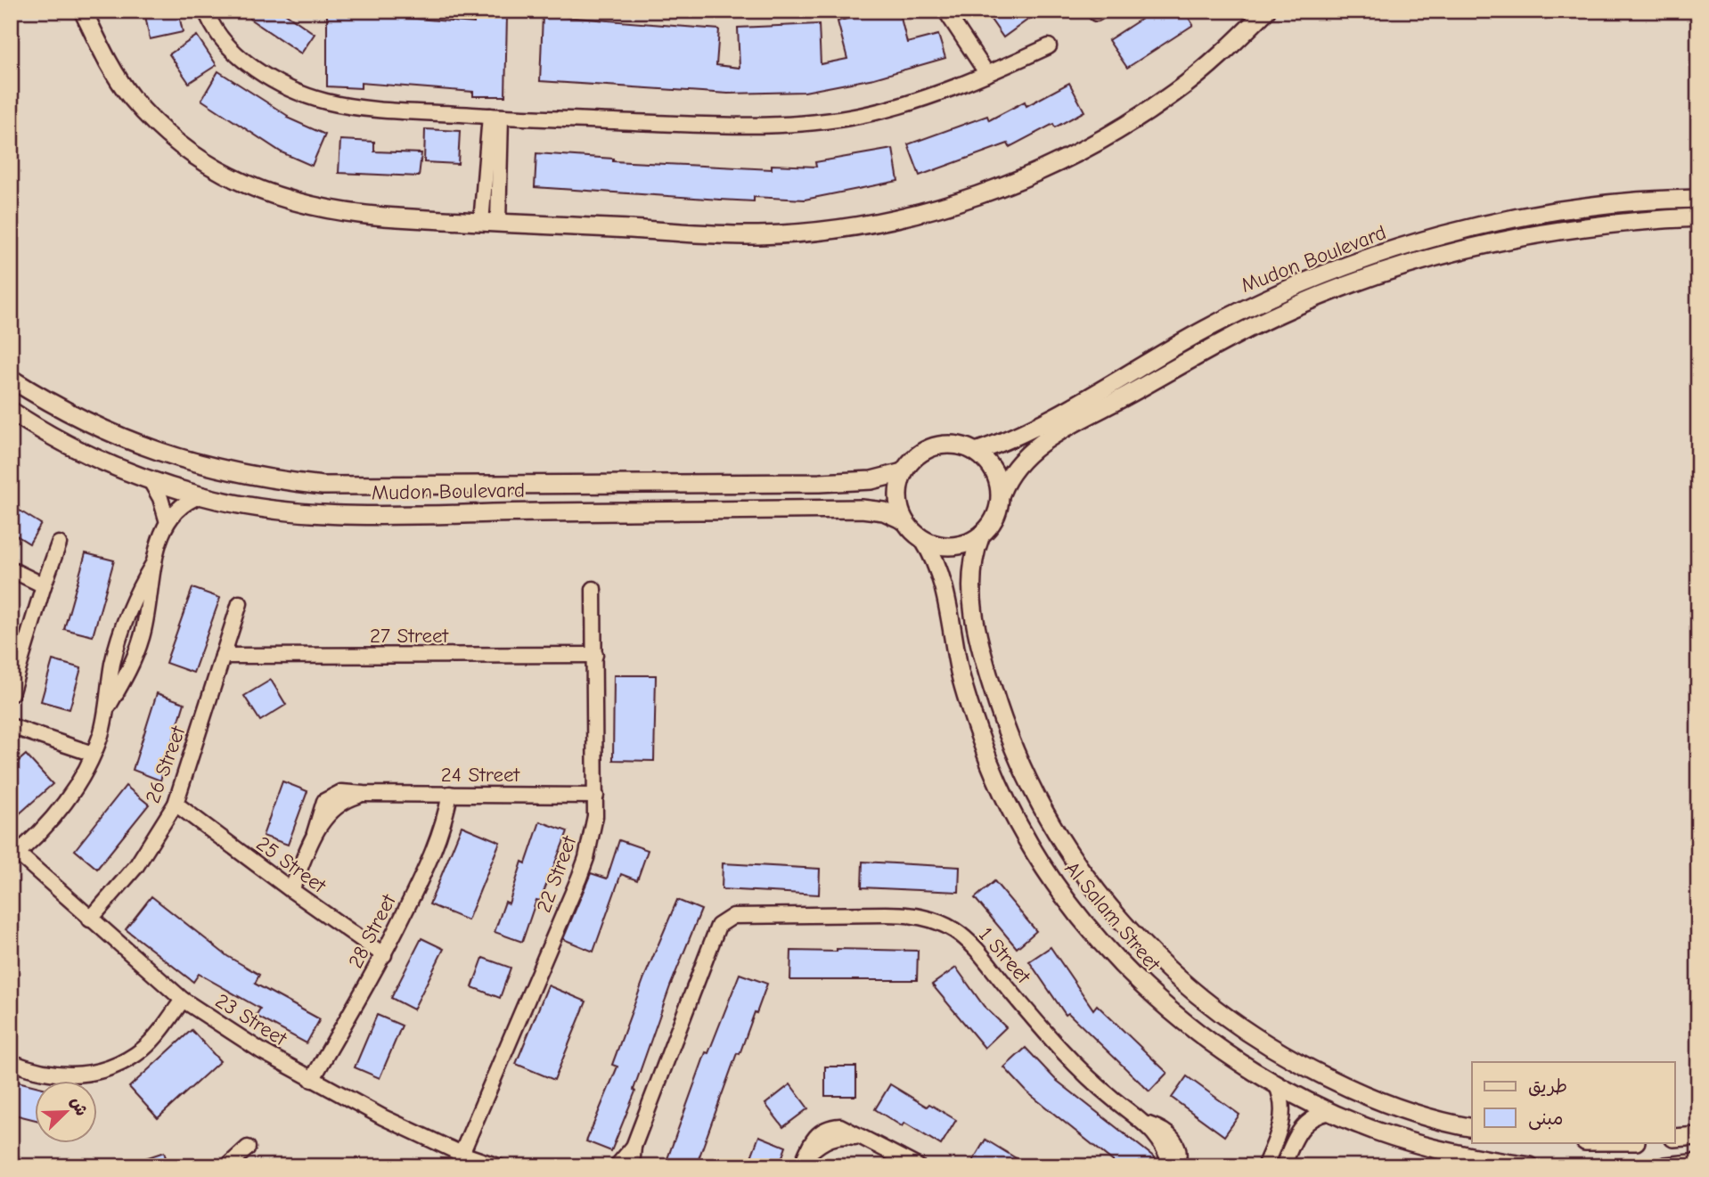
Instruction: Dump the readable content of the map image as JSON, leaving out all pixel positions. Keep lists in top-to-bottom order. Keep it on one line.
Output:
{"streets":{"street":["Mudon Boulevard","27 Street","26 Street","24 Street","25 Street","22 Street","Al Salam Street","28 Street","1 Street","23 Street"]},"crossings":[["Mudon Boulevard","Al Salam Street"],["27 Street","26 Street"],["27 Street","22 Street"],["26 Street","25 Street"],["26 Street","23 Street"],["24 Street","25 Street"],["24 Street","22 Street"],["24 Street","28 Street"],["25 Street","28 Street"],["22 Street","23 Street"],["28 Street","23 Street"]],"legend":["طريق","مبنى"],"north":"top right"}
